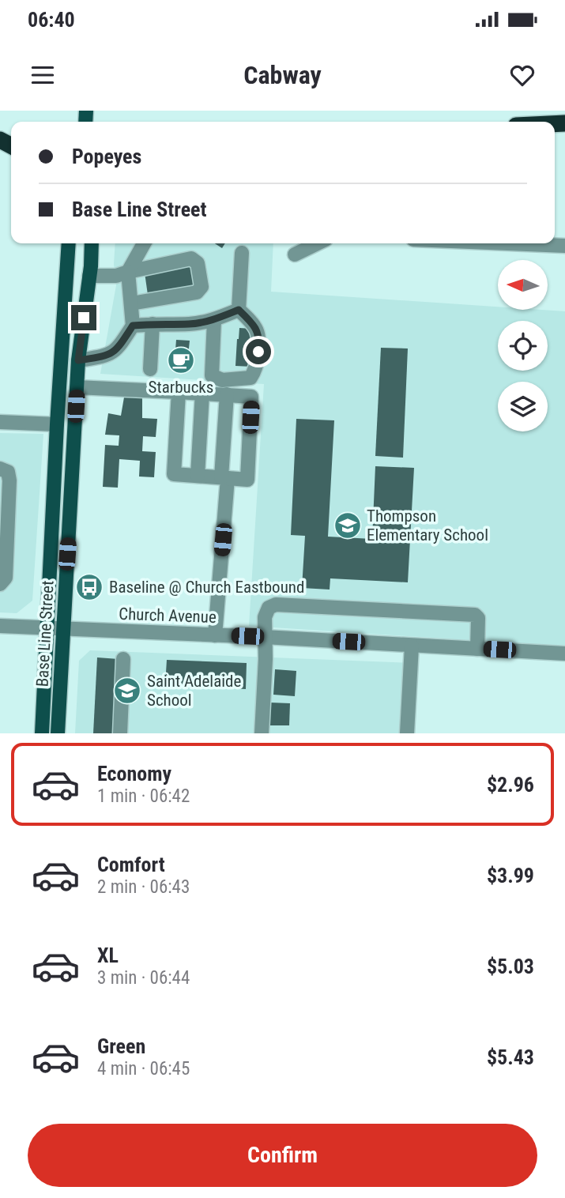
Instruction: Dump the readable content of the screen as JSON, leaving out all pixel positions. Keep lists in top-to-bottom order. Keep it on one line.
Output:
{"streets":{"main road":["Base Line Street"],"street":["Church Avenue"]},"crossings":[["Church Avenue","Base Line Street"]],"places":{"cafe":["Starbucks"],"school or university":["Thompson Elementary School","Saint Adelaide School"],"bus stop":["Baseline @ Church Eastbound"]},"north":"left","page":{"status":"06:40","header":"Cabway","banner":["Popeyes","Base Line Street"],"list":[{"name":"Economy","note":"1 min · 06:42","value":"$2.96"},{"name":"Comfort","note":"2 min · 06:43","value":"$3.99"},{"name":"XL","note":"3 min · 06:44","value":"$5.03"},{"name":"Green","note":"4 min · 06:45","value":"$5.43"}],"buttons":"Confirm"}}
